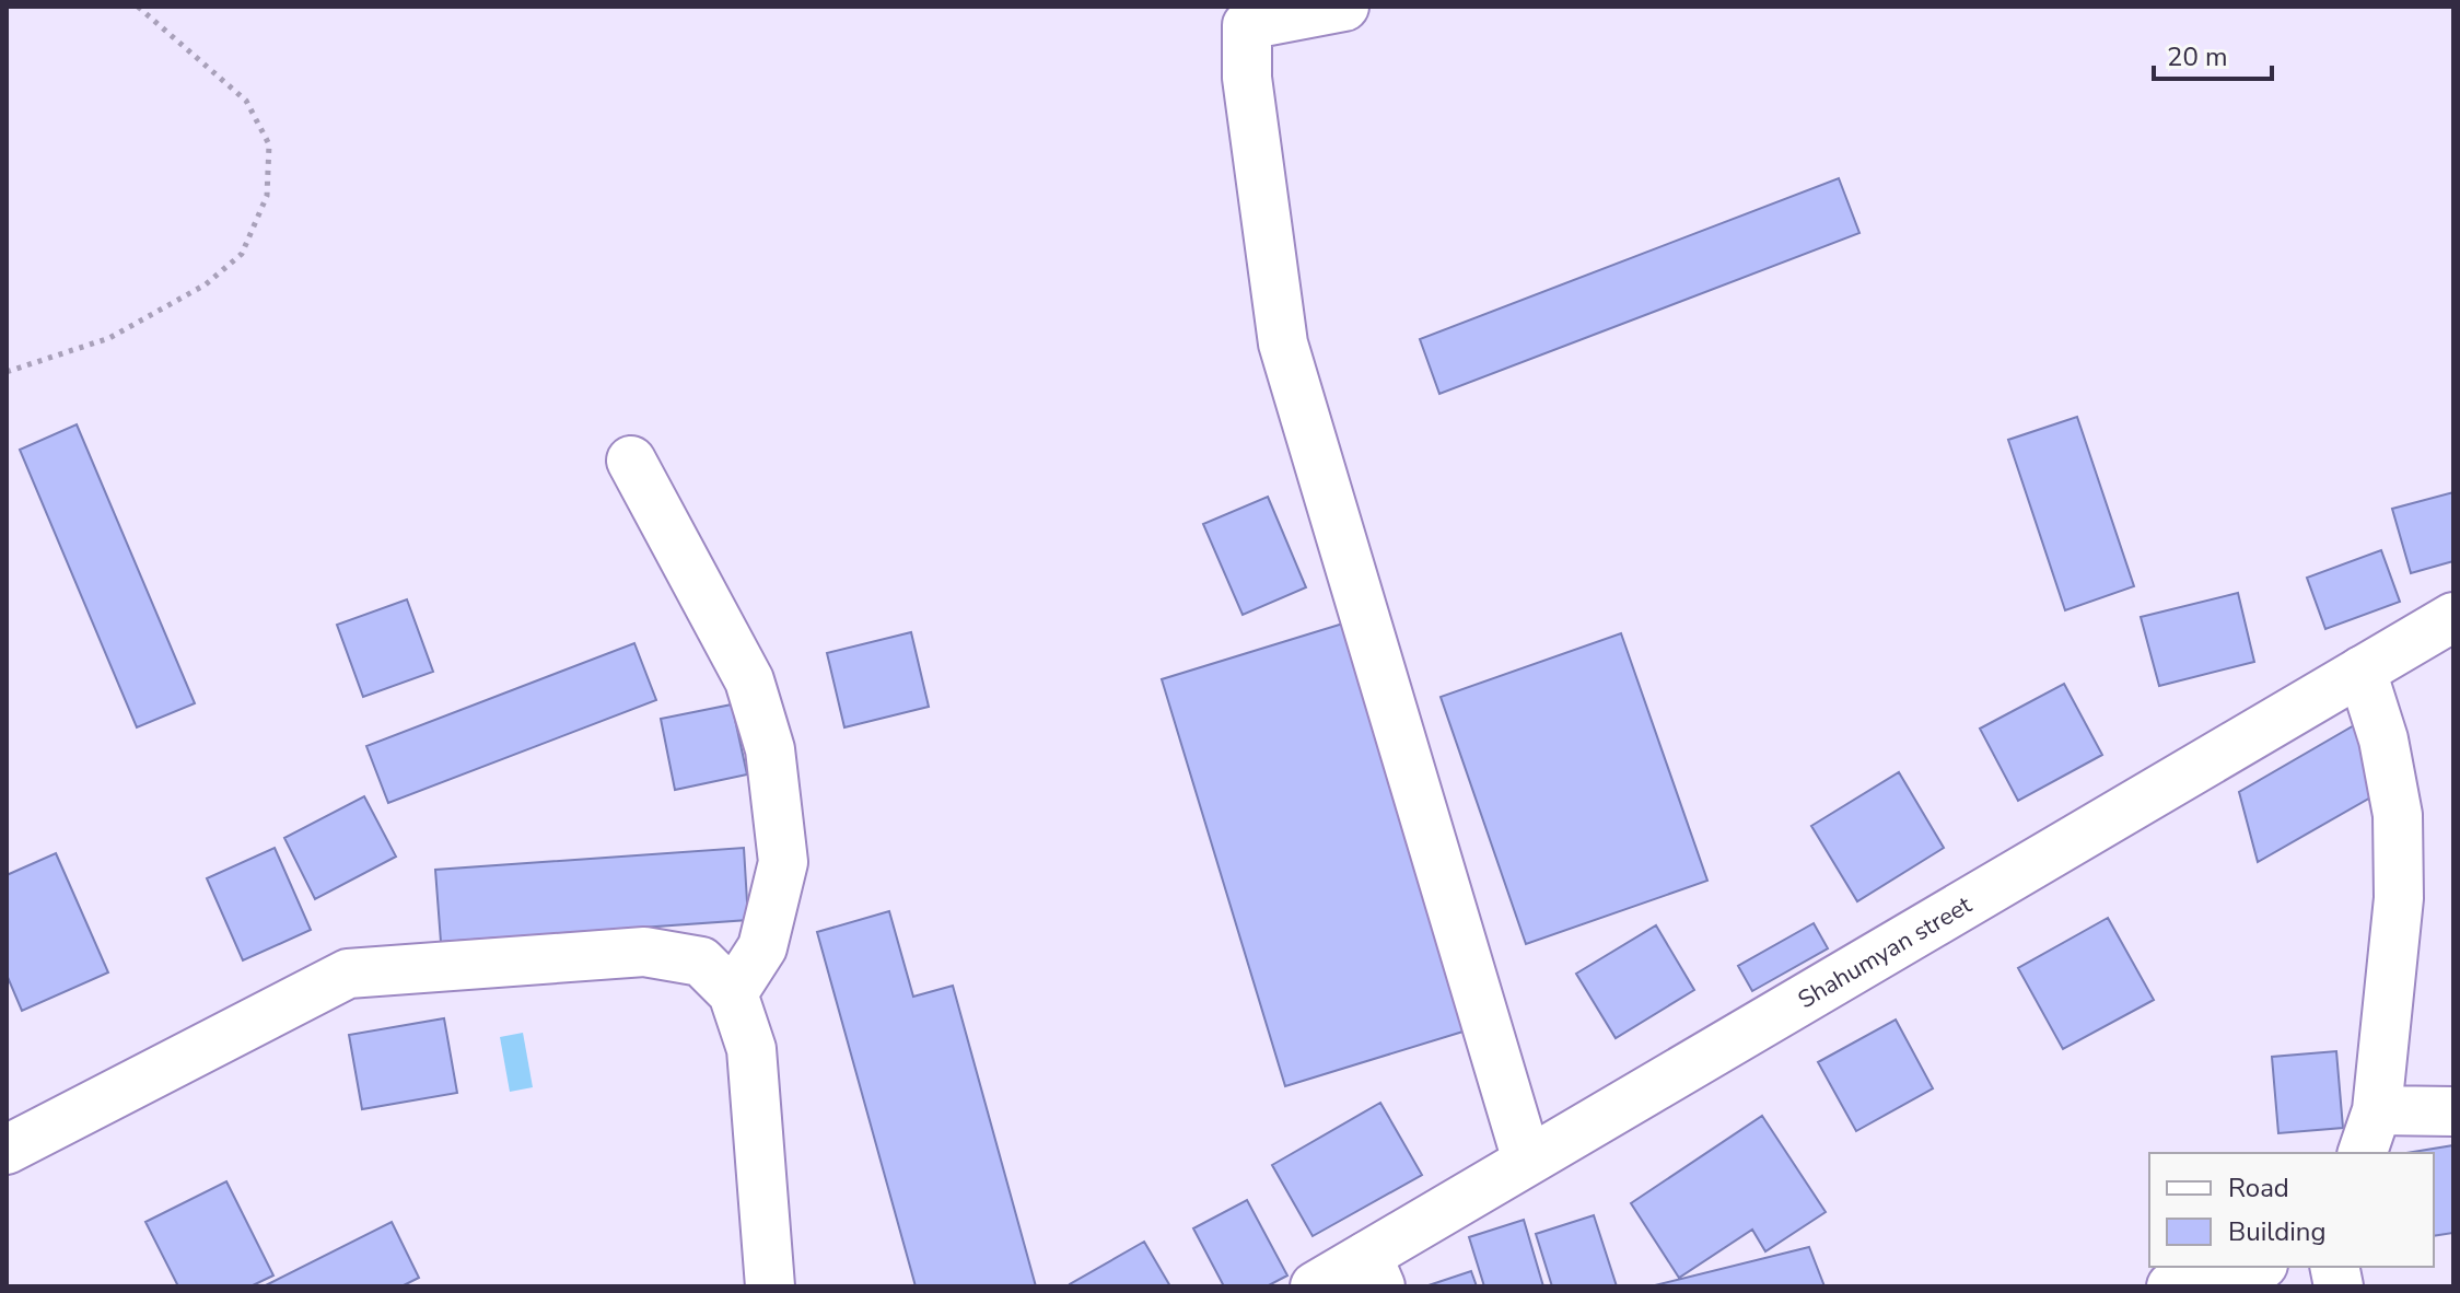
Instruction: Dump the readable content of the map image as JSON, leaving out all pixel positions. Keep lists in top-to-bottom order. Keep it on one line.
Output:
{"streets":{"street":["Shahumyan street"]},"legend":["Road","Building"],"scale_bar":"20 m"}
